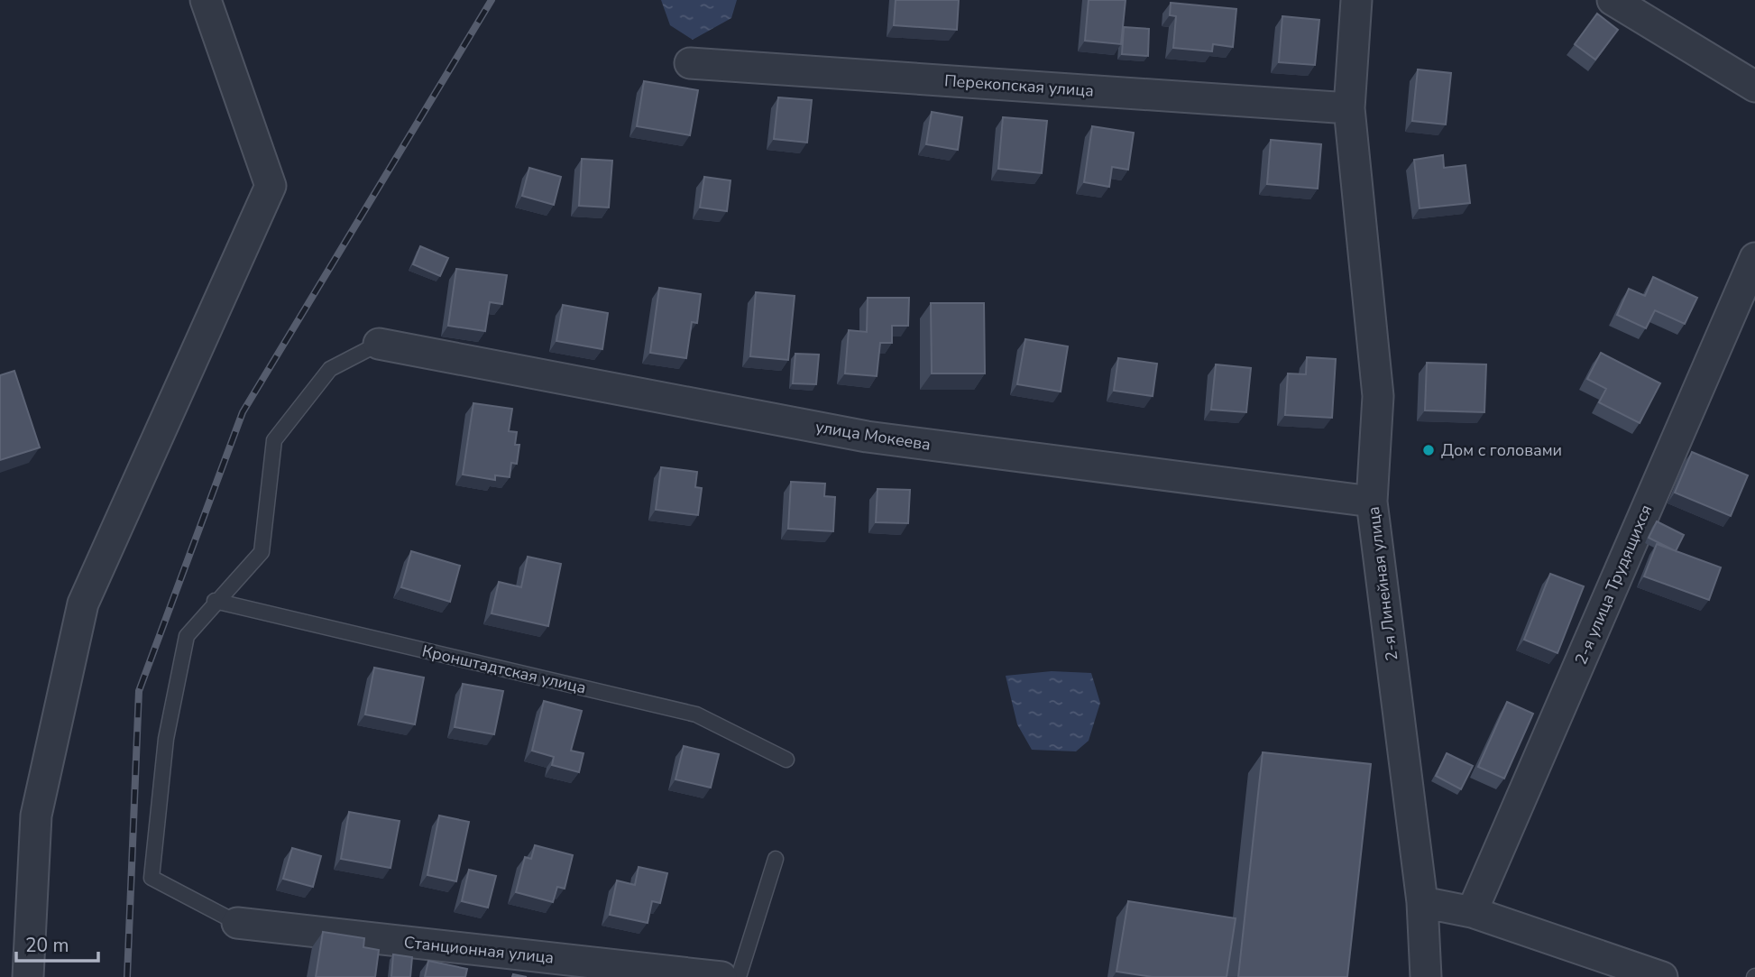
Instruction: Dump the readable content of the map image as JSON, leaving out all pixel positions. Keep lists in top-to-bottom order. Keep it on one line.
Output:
{"streets":{"street":["Перекопская улица","улица Мокеева","2-я Линейная улица","2-я улица Трудящихся","Станционная улица"],"lane":["Кронштадтская улица"]},"crossings":[["Перекопская улица","2-я Линейная улица"],["улица Мокеева","2-я Линейная улица"]],"places":["Дом с головами"],"scale_bar":"20 m"}
